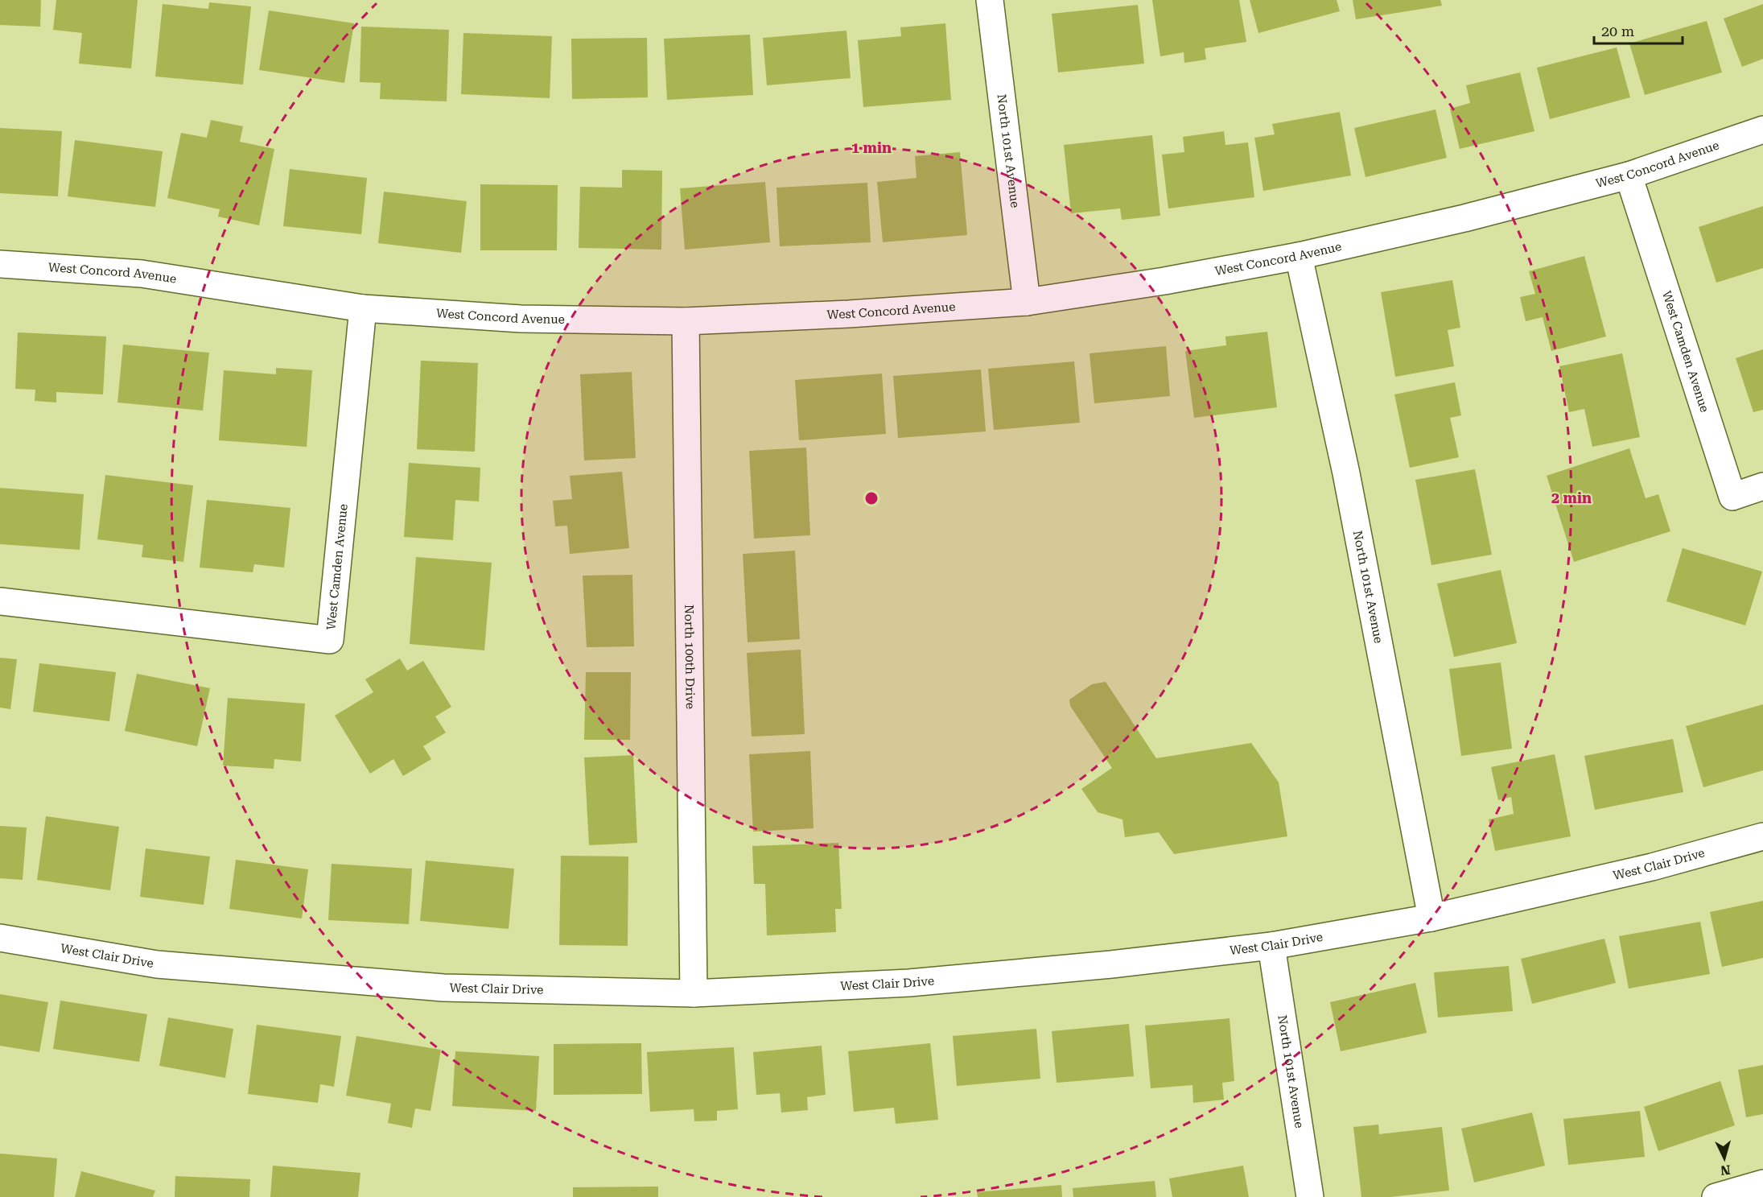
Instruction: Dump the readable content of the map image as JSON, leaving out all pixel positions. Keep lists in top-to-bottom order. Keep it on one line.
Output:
{"streets":{"street":["North 101st Avenue","West Concord Avenue","West Camden Avenue","North 100th Drive","West Clair Drive"]},"crossings":[["North 101st Avenue","West Concord Avenue"],["North 101st Avenue","West Clair Drive"],["West Concord Avenue","West Camden Avenue"],["West Concord Avenue","North 100th Drive"],["North 100th Drive","West Clair Drive"]],"scale_bar":"20 m","north":"bottom","rings":["1 min","2 min"]}
